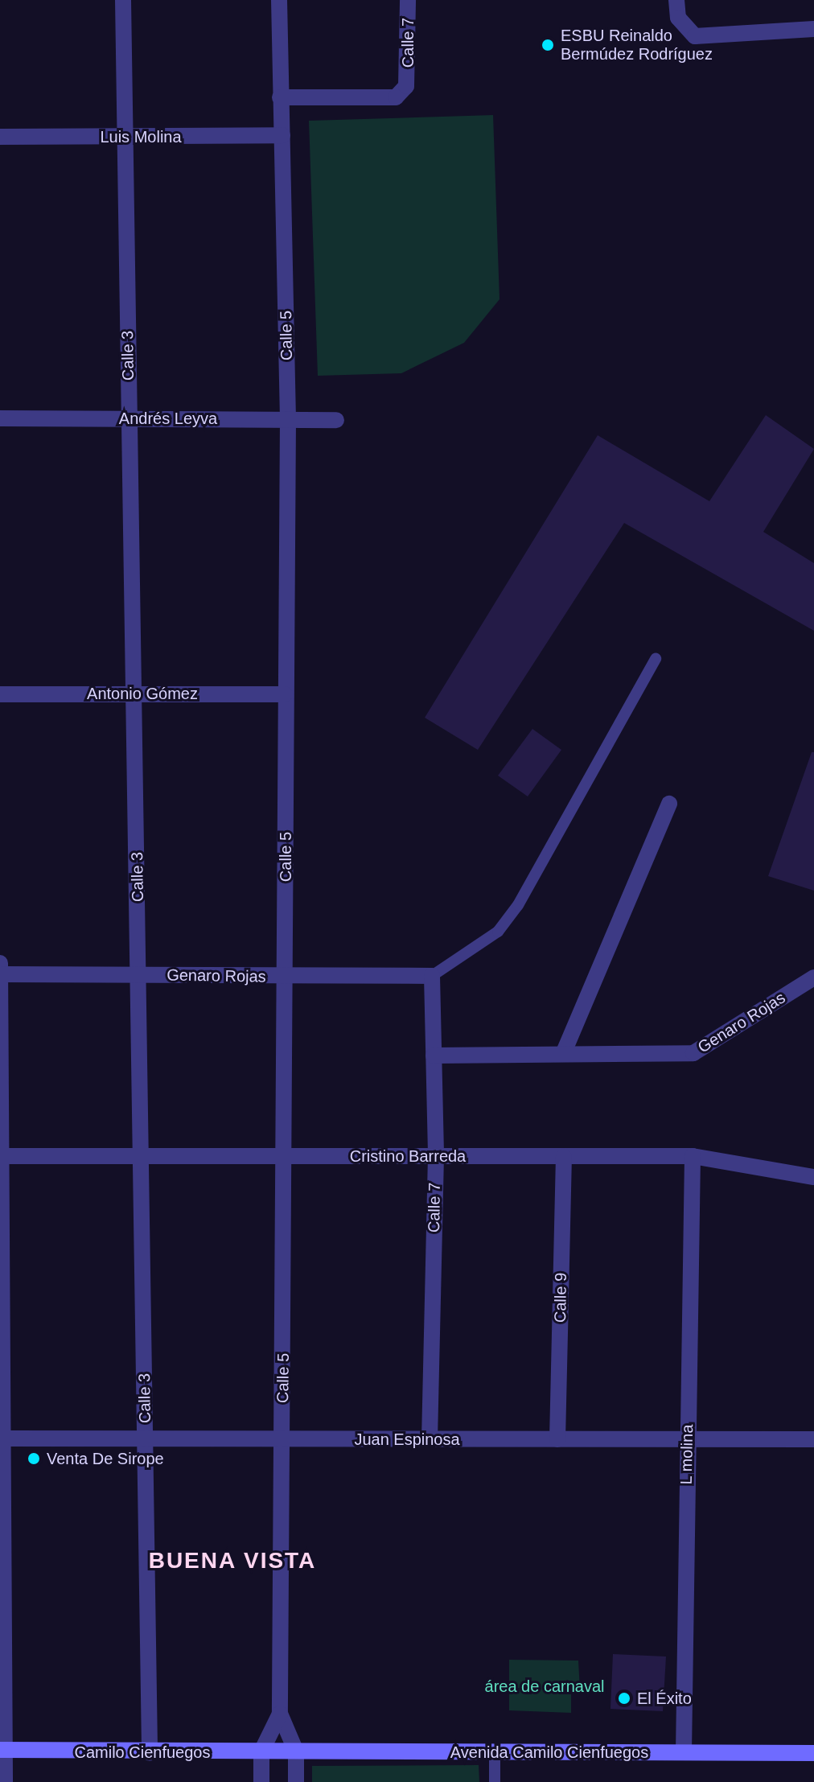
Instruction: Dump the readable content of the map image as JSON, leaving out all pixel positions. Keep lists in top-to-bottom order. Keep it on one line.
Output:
{"streets":{"main road":["Camilo Cienfuegos","Avenida Camilo Cienfuegos"],"street":["Calle 7","Luis Molina","Calle 5","Calle 3","Andrés Leyva","Antonio Gómez","Genaro Rojas","Cristino Barreda","Calle 9","Juan Espinosa","L molina"]},"crossings":[["Calle 7","Calle 5"],["Calle 7","Genaro Rojas"],["Calle 7","Cristino Barreda"],["Calle 7","Juan Espinosa"],["Luis Molina","Calle 5"],["Luis Molina","Calle 3"],["Calle 5","Andrés Leyva"],["Calle 5","Antonio Gómez"],["Calle 5","Genaro Rojas"],["Calle 5","Cristino Barreda"],["Calle 5","Juan Espinosa"],["Calle 5","Camilo Cienfuegos"],["Calle 5","Avenida Camilo Cienfuegos"],["Calle 3","Andrés Leyva"],["Calle 3","Antonio Gómez"],["Calle 3","Genaro Rojas"],["Calle 3","Cristino Barreda"],["Calle 3","Juan Espinosa"],["Calle 3","Camilo Cienfuegos"],["Cristino Barreda","Calle 9"],["Cristino Barreda","L molina"],["Calle 9","Juan Espinosa"],["Juan Espinosa","L molina"],["L molina","Avenida Camilo Cienfuegos"],["Camilo Cienfuegos","Avenida Camilo Cienfuegos"]],"districts":["BUENA VISTA"],"parks":["área de carnaval"],"places":["ESBU Reinaldo Bermúdez Rodríguez","Venta De Sirope","El Éxito"]}
